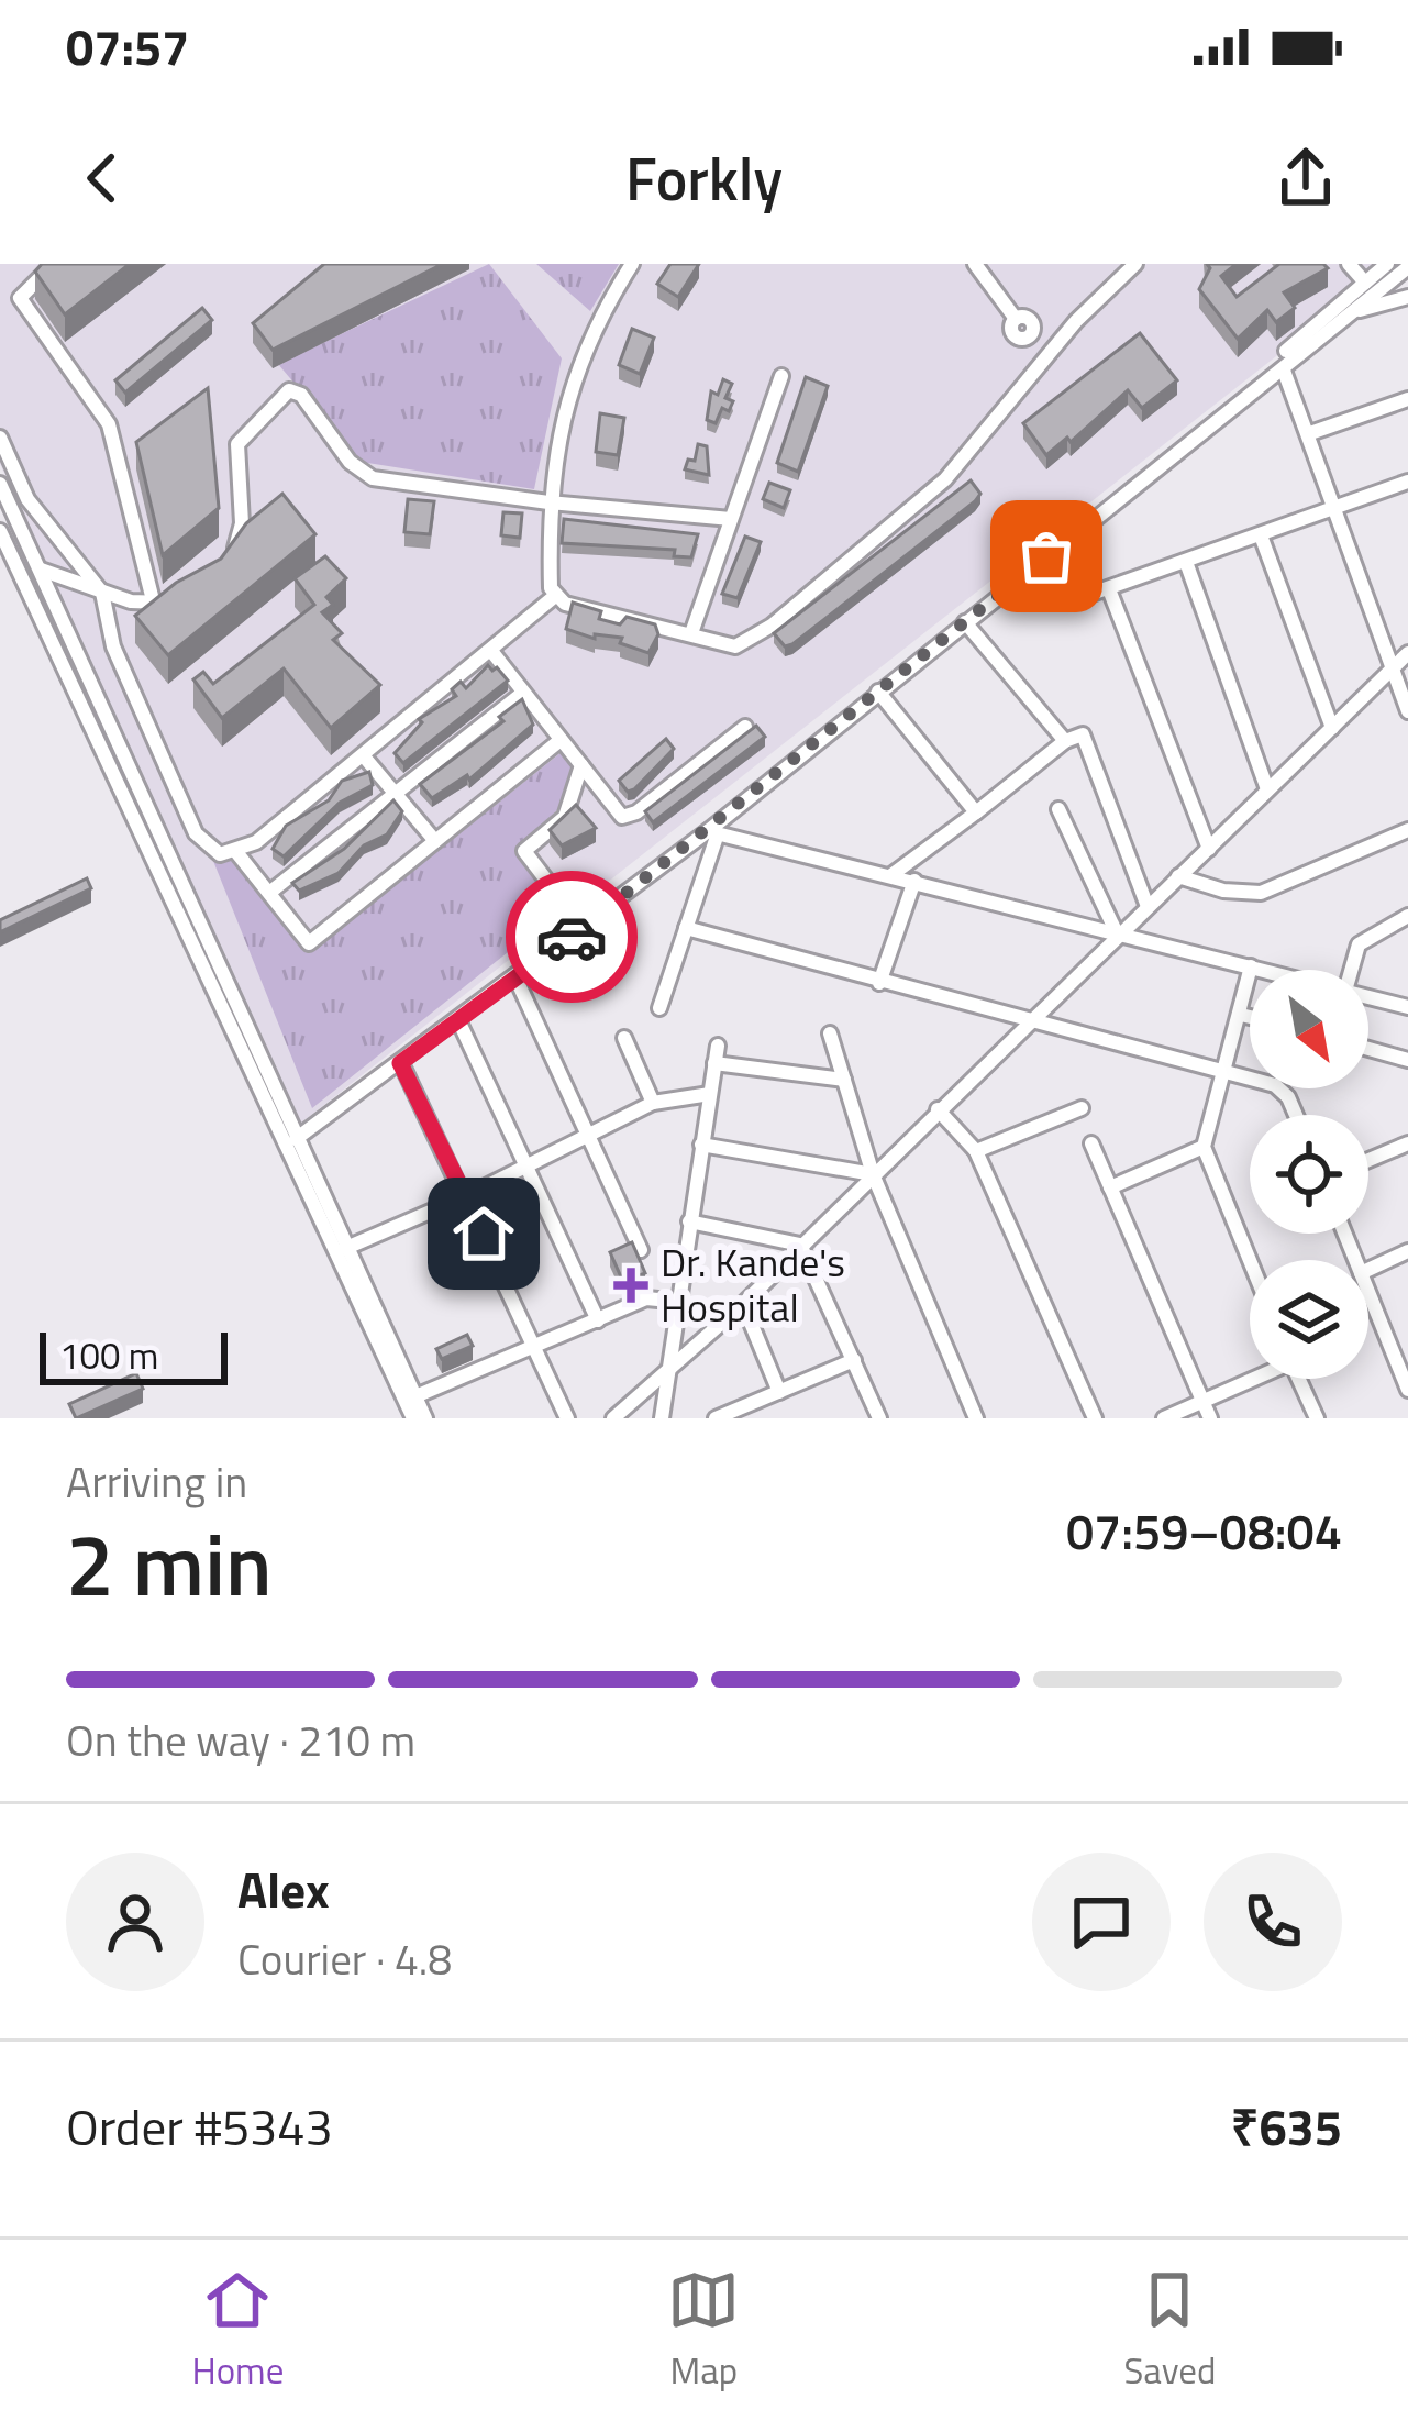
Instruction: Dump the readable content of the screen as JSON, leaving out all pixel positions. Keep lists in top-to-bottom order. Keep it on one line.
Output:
{"places":{"health":["Dr. Kande's Hospital"]},"scale_bar":"100 m","north":"bottom right","page":{"status":"07:57","header":"Forkly","scale":"100 m","heading":["2 min","Arriving in","07:59–08:04"],"panel":["Alex","Courier · 4.8","Order #5343","₹635"],"bar":"On the way · 210 m","tabs":["Home","Map","Saved"]}}
